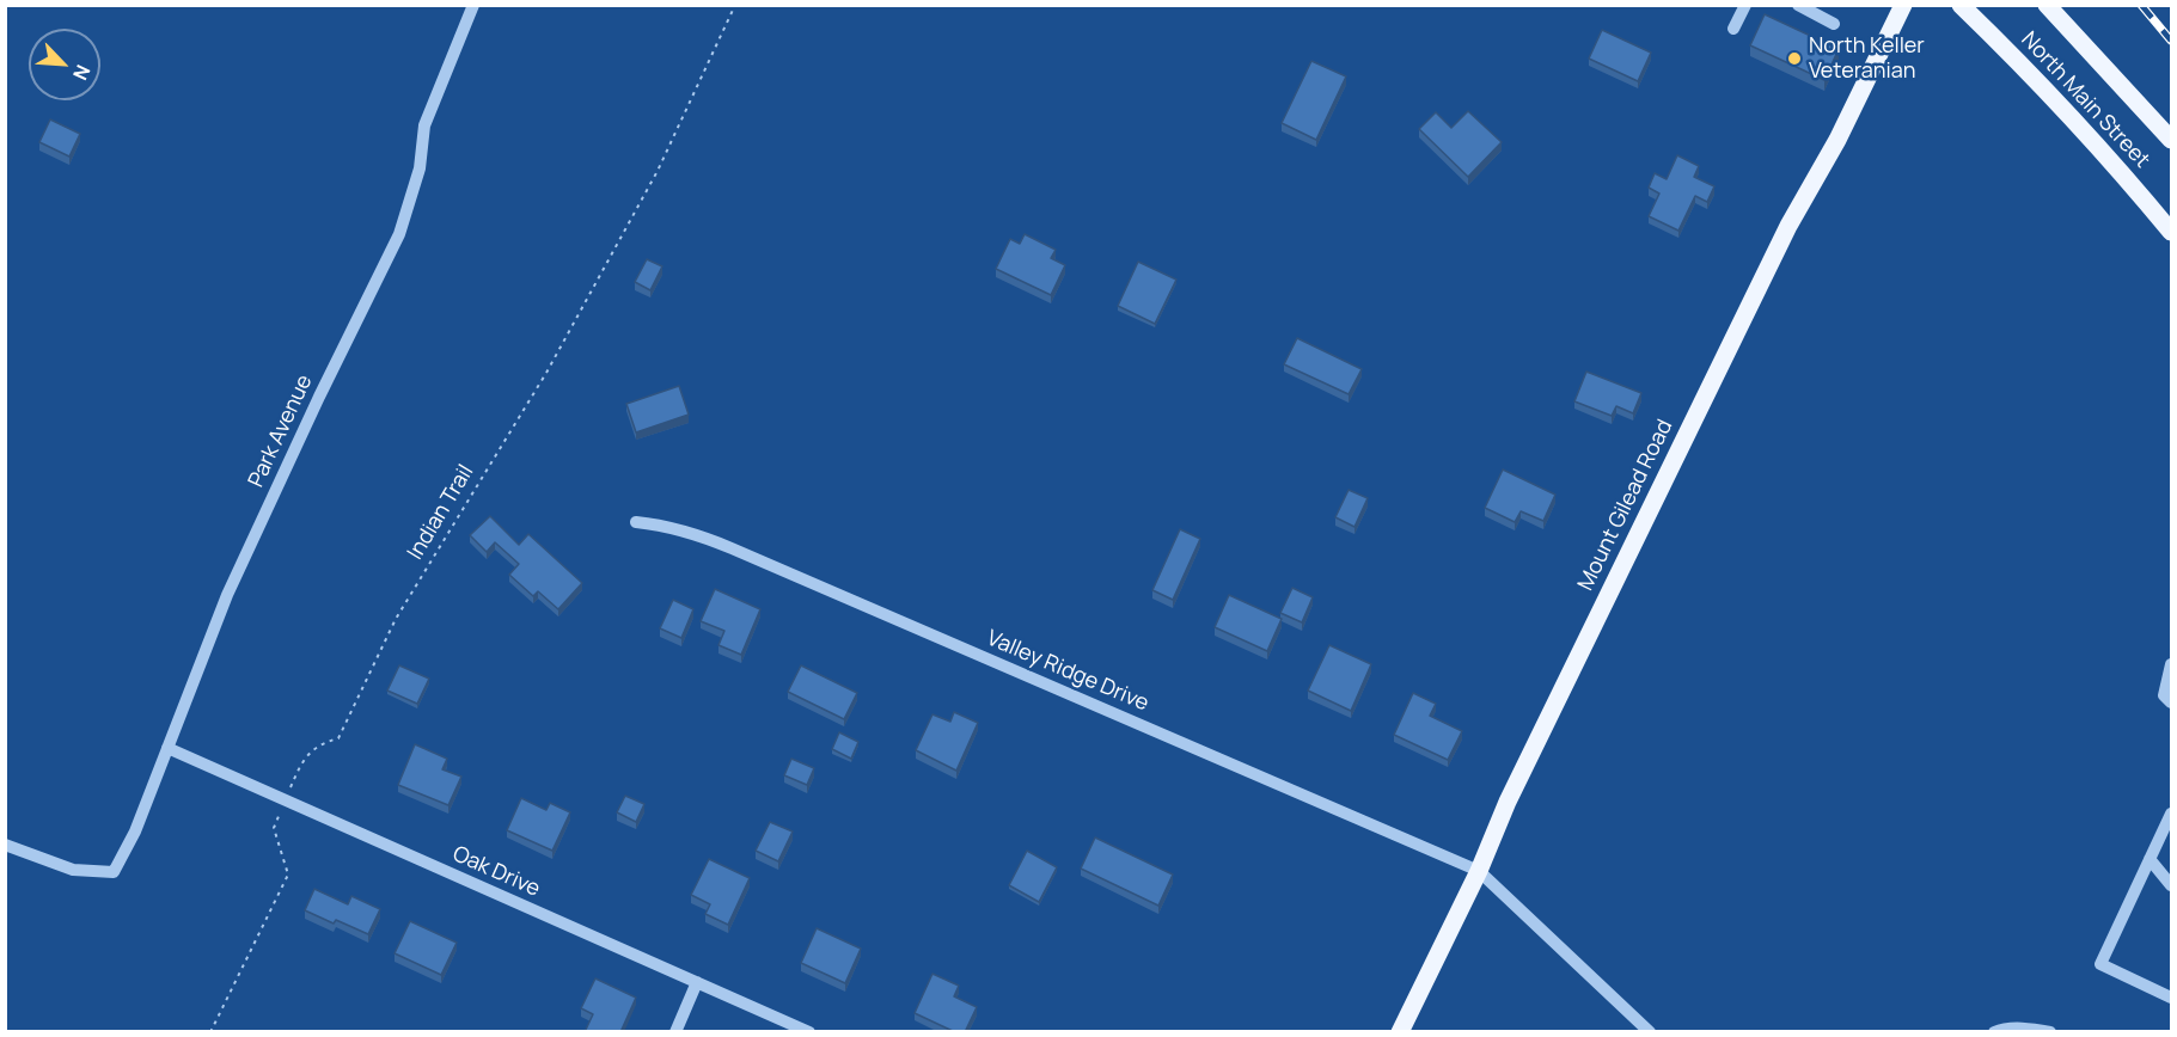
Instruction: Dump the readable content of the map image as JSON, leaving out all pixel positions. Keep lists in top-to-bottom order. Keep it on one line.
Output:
{"streets":{"main road":["North Main Street","Mount Gilead Road"],"street":["Park Avenue","Valley Ridge Drive","Oak Drive"],"path":["Indian Trail"]},"crossings":[["Park Avenue","Oak Drive"],["Mount Gilead Road","Valley Ridge Drive"],["Indian Trail","Oak Drive"]],"places":["North Keller Veteranian"],"north":"bottom right"}
